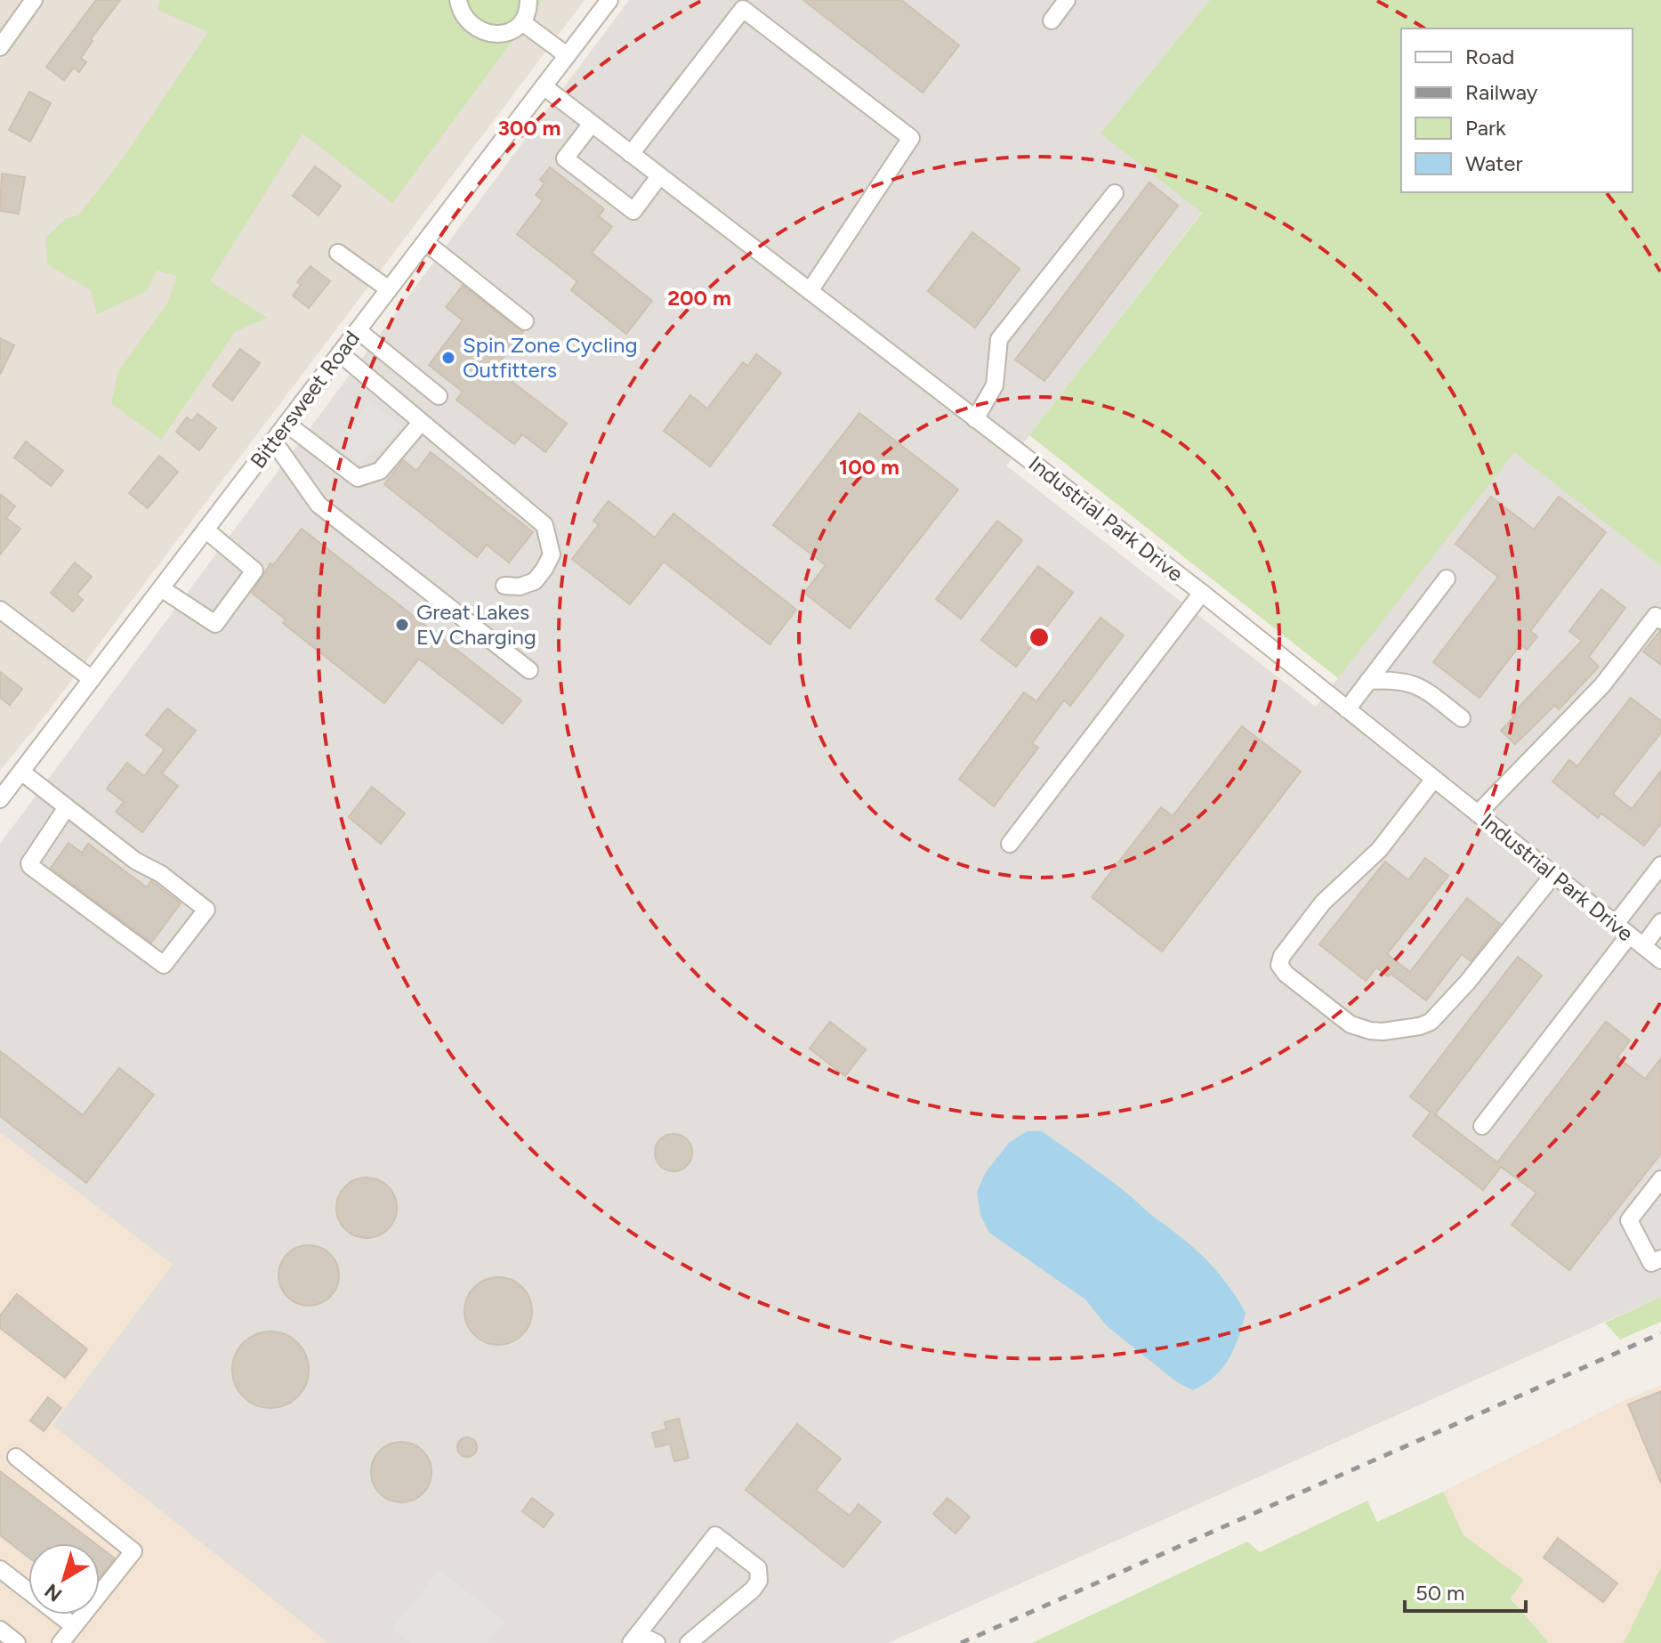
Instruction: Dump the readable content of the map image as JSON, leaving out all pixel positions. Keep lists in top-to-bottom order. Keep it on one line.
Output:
{"streets":{"street":["Bittersweet Road","Industrial Park Drive"]},"crossings":[["Bittersweet Road","Industrial Park Drive"]],"places":["Spin Zone Cycling Outfitters","Great Lakes EV Charging"],"legend":["Road","Railway","Park","Water"],"scale_bar":"50 m","north":"bottom left","rings":["300 m","200 m","100 m"]}
